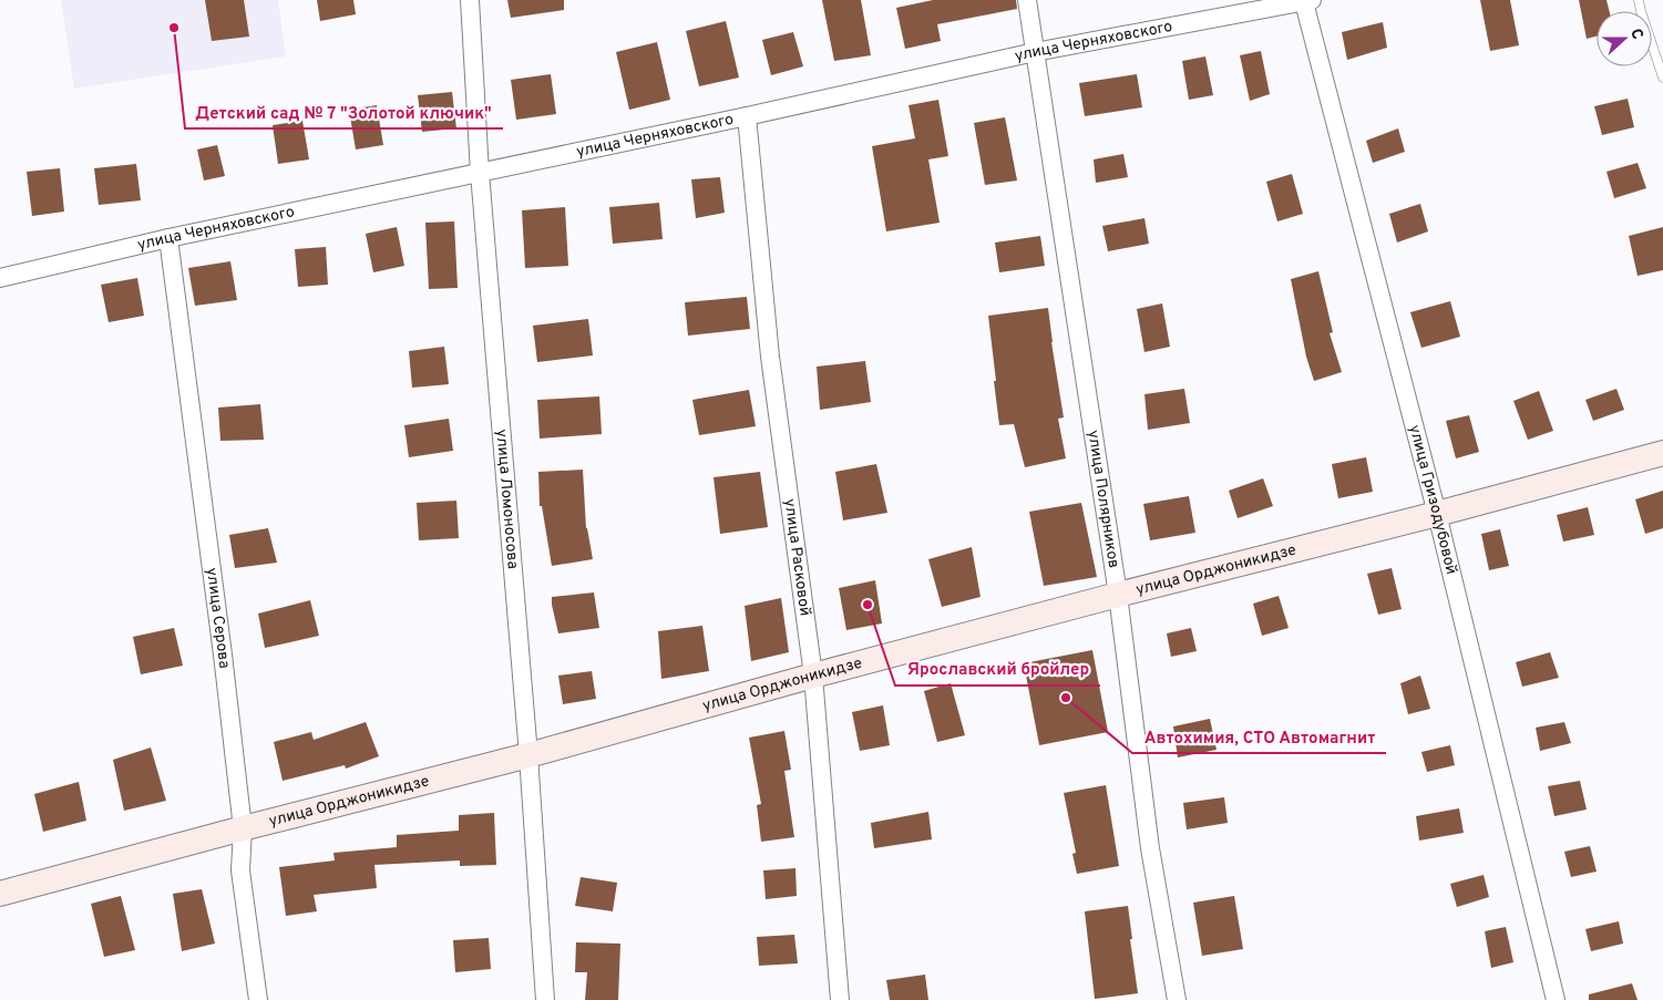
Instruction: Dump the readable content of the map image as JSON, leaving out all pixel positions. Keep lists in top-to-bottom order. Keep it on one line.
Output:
{"streets":{"main road":["улица Орджоникидзе"],"street":["улица Черняховского","улица Полярников","улица Гризодубовой","улица Ломоносова","улица Расковой","улица Серова"]},"crossings":[["улица Черняховского","улица Полярников"],["улица Черняховского","улица Гризодубовой"],["улица Черняховского","улица Ломоносова"],["улица Черняховского","улица Расковой"],["улица Черняховского","улица Серова"],["улица Полярников","улица Орджоникидзе"],["улица Гризодубовой","улица Орджоникидзе"],["улица Ломоносова","улица Орджоникидзе"],["улица Расковой","улица Орджоникидзе"],["улица Орджоникидзе","улица Серова"]],"places":["Детский сад № 7 \"Золотой ключик\"","Ярославский бройлер","Автохимия, СТО Автомагнит"],"north":"right"}
